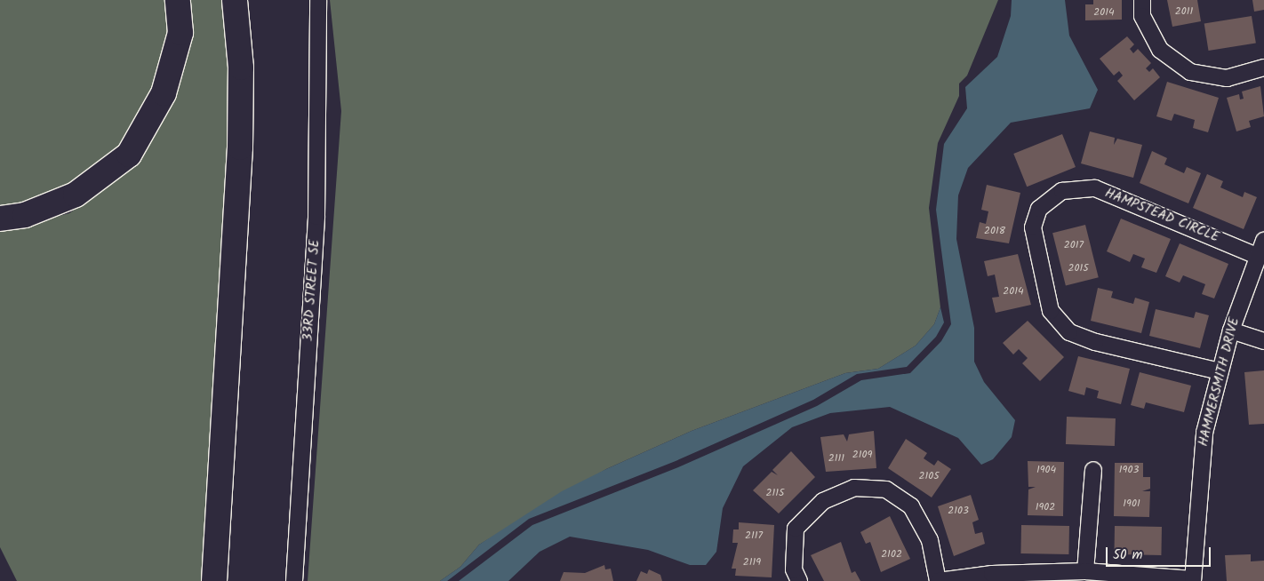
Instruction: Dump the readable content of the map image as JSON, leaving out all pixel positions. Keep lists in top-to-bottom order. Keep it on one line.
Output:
{"streets":{"street":["HAMPSTEAD CIRCLE","33RD STREET SE","HAMMERSMITH DRIVE"]},"crossings":[["HAMPSTEAD CIRCLE","HAMMERSMITH DRIVE"]],"house_numbers":["2011","2014","2018","2017","2015","2014","2109","2111","1904","1903","2105","2115","1901","1902","2103","2117","2102","2119"],"scale_bar":"50 m"}
